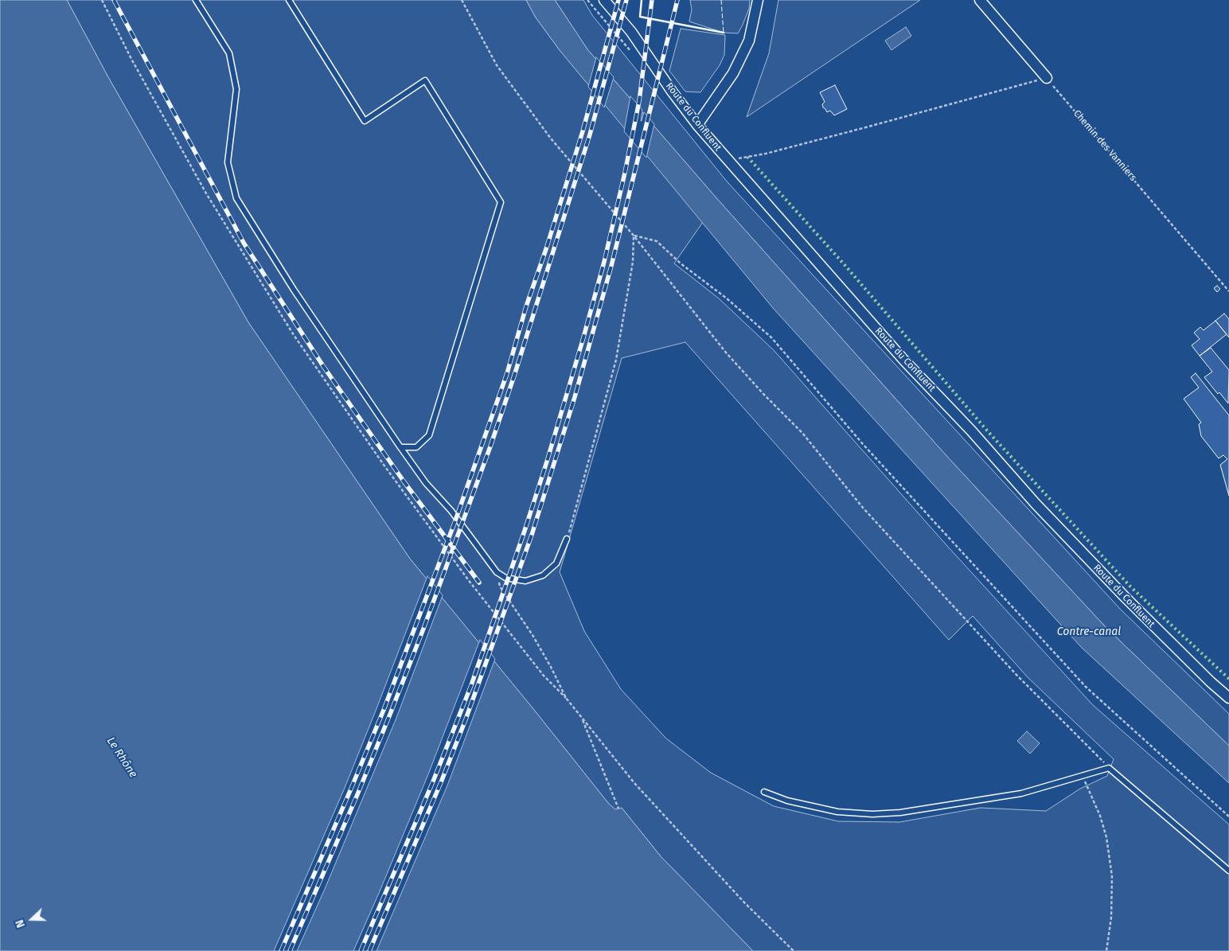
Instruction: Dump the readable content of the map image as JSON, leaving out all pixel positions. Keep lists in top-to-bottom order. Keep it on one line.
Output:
{"streets":{"street":["Route du Confluent"],"path":["Chemin des Vanniers"]},"water":["Contre-canal","Le Rhône"],"north":"left"}
